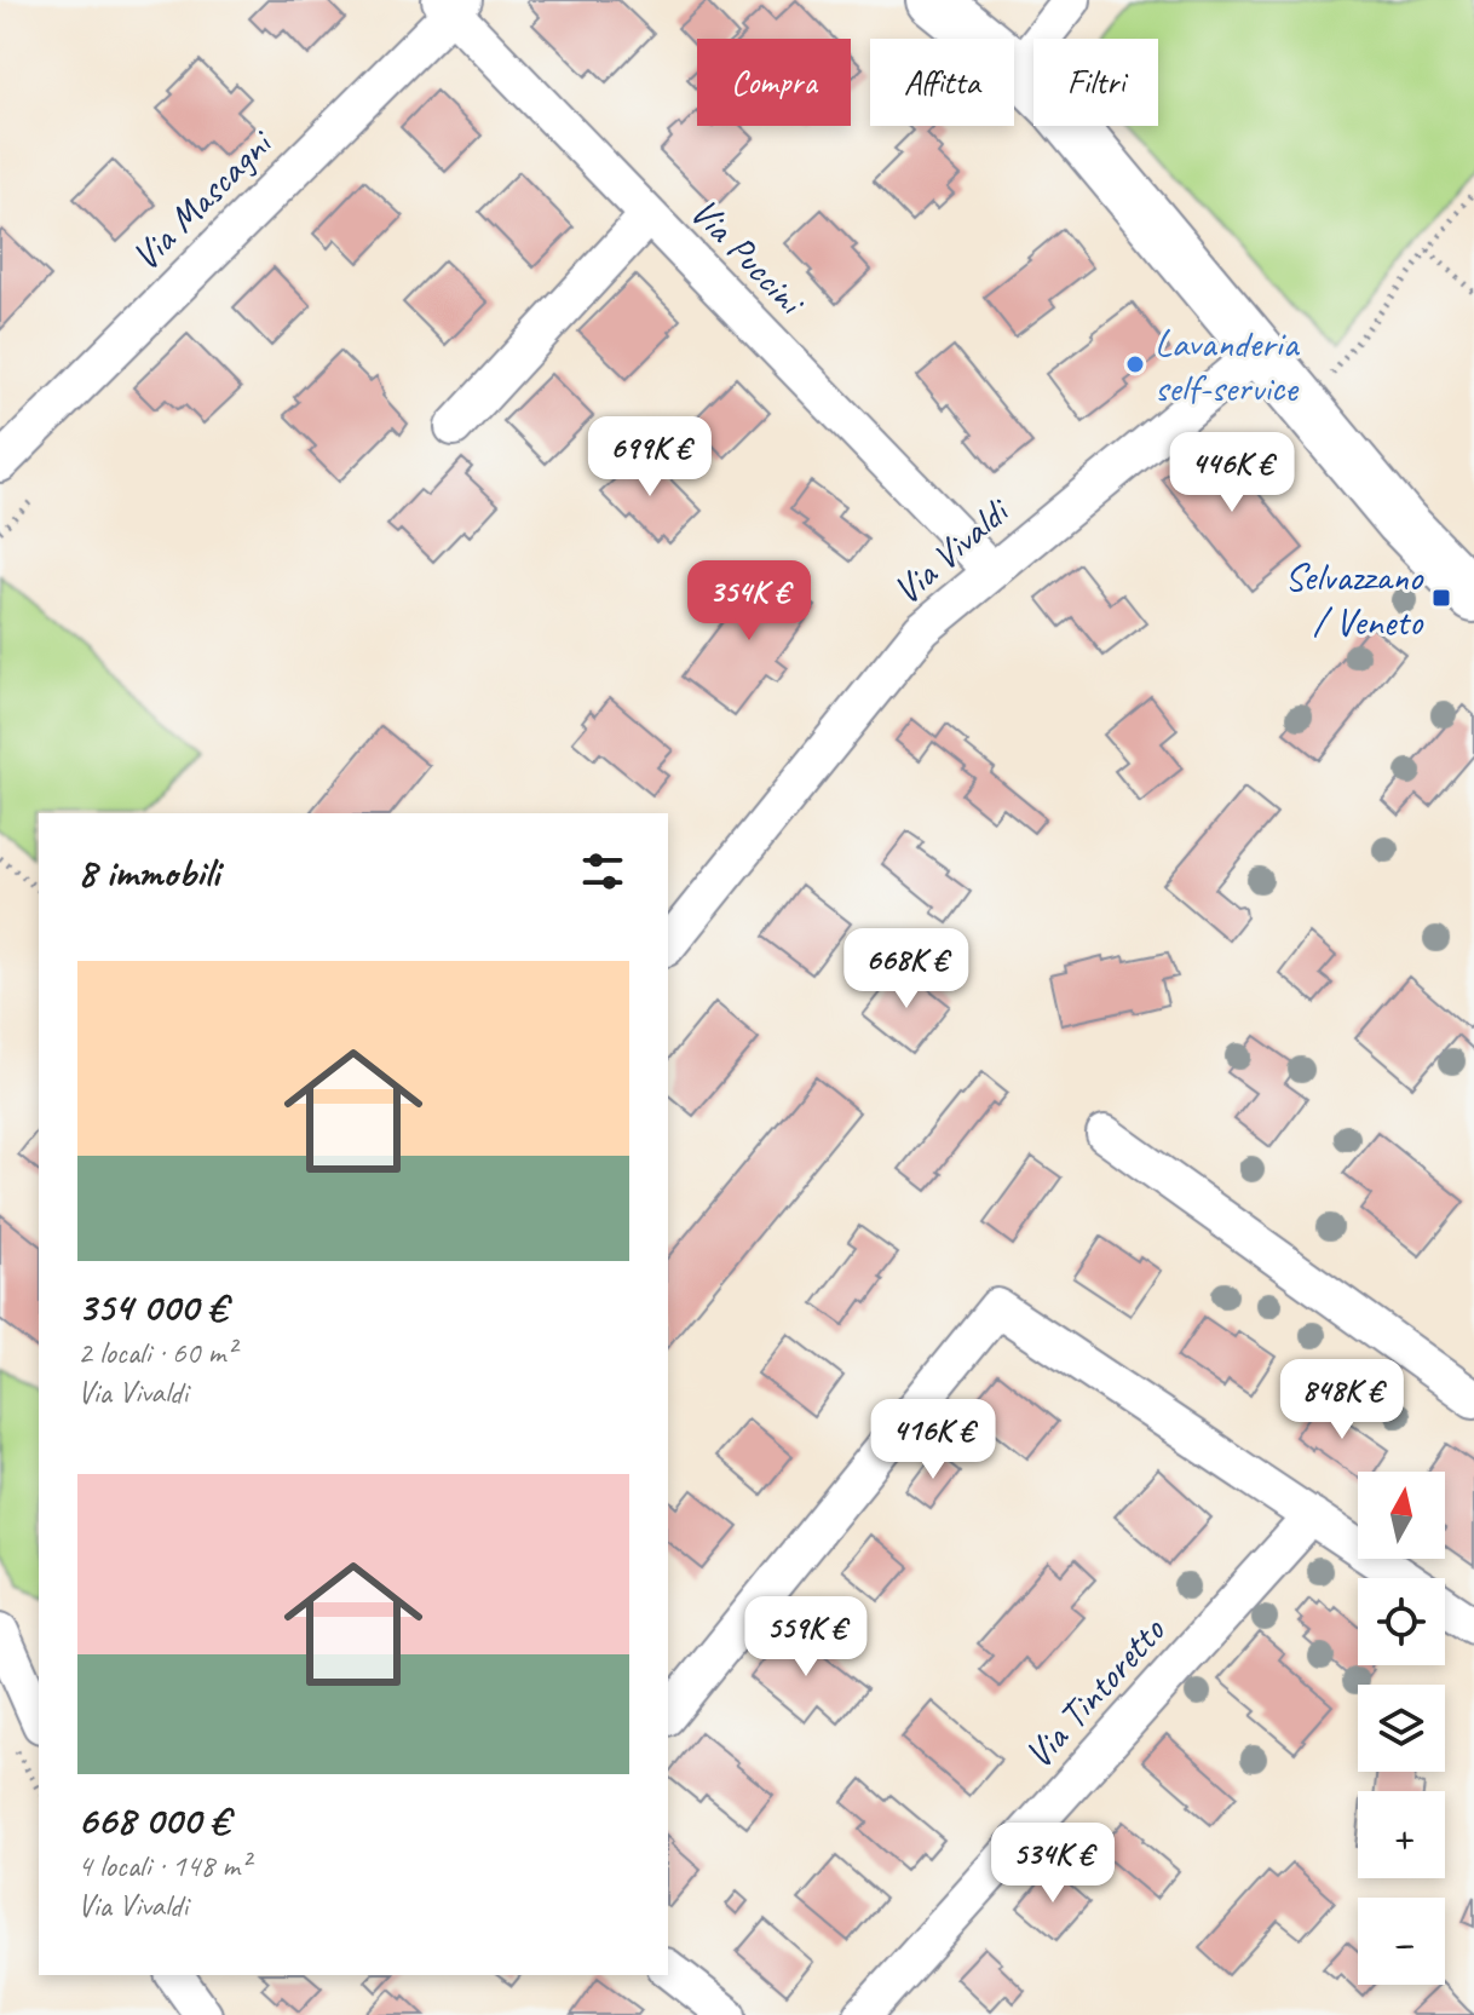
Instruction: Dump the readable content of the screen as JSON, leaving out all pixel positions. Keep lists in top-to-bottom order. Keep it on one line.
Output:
{"streets":{"street":["Via Mascagni","Via Puccini","Via Vivaldi","Via Tintoretto"]},"crossings":[["Via Mascagni","Via Puccini"],["Via Puccini","Via Vivaldi"]],"places":{"other":["Lavanderia self-service"],"transit":["Selvazzano / Veneto"]},"north":"top","page":{"chip":["Compra","Affitta","Filtri"],"price":["699K €","446K €","354K €","668K €","848K €","416K €","559K €","534K €"],"heading":"8 immobili","list":[{"name":"354 000 €","note":"2 locali · 60 m² · Via Vivaldi"},{"name":"668 000 €","note":"4 locali · 148 m² · Via Vivaldi"}],"map_buttons":["+","−"]}}
